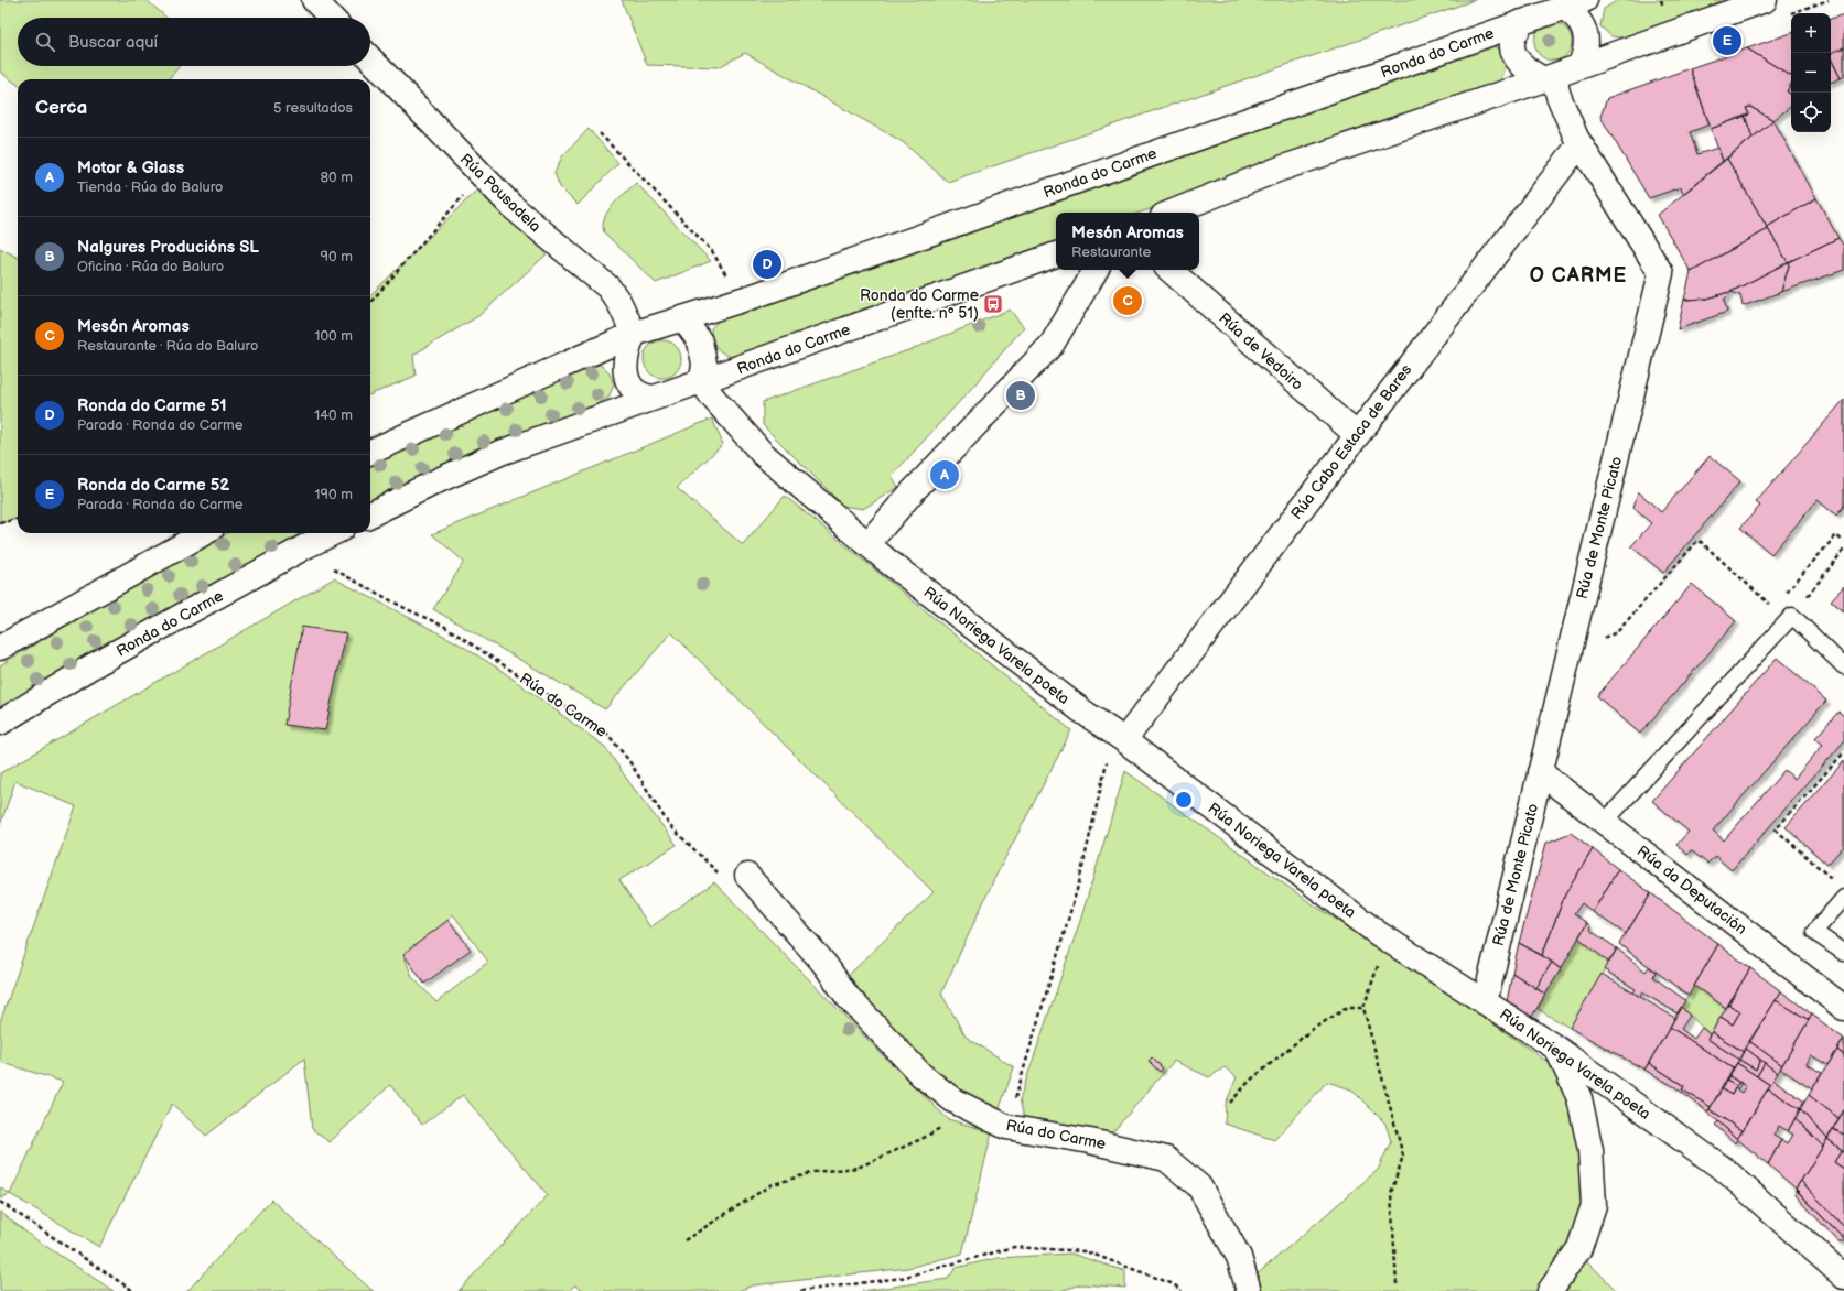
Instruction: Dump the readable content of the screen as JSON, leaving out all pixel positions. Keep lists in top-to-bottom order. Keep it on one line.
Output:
{"streets":{"street":["Ronda do Carme","Rúa Pousadela","Rúa de Vedoiro","Rúa Cabo Estaca de Bares","Rúa de Monte Picato","Rúa Noriega Varela poeta","Rúa do Carme","Rúa da Deputación"]},"crossings":[["Ronda do Carme","Rúa Pousadela"],["Ronda do Carme","Rúa de Monte Picato"],["Ronda do Carme","Rúa Noriega Varela poeta"],["Rúa Pousadela","Rúa Noriega Varela poeta"],["Rúa de Vedoiro","Rúa Cabo Estaca de Bares"],["Rúa Cabo Estaca de Bares","Rúa de Monte Picato"],["Rúa Cabo Estaca de Bares","Rúa Noriega Varela poeta"],["Rúa de Monte Picato","Rúa Noriega Varela poeta"],["Rúa de Monte Picato","Rúa da Deputación"]],"districts":["O CARME"],"places":{"bus stop":["Ronda do Carme (enfte. nº 51)"]},"page":{"map_buttons":["+","−"],"search":"Buscar aquí","pins":["E","D","C","B","A"],"heading":["Cerca","5 resultados"],"list":[{"mark":"A","name":"Motor & Glass","note":"Tienda · Rúa do Baluro","value":"80 m"},{"mark":"B","name":"Nalgures Producións SL","note":"Oficina · Rúa do Baluro","value":"90 m"},{"mark":"C","name":"Mesón Aromas","note":"Restaurante · Rúa do Baluro","value":"100 m"},{"mark":"D","name":"Ronda do Carme 51","note":"Parada · Ronda do Carme","value":"140 m"},{"mark":"E","name":"Ronda do Carme 52","note":"Parada · Ronda do Carme","value":"190 m"}],"popup":["Mesón Aromas","Restaurante"]}}
